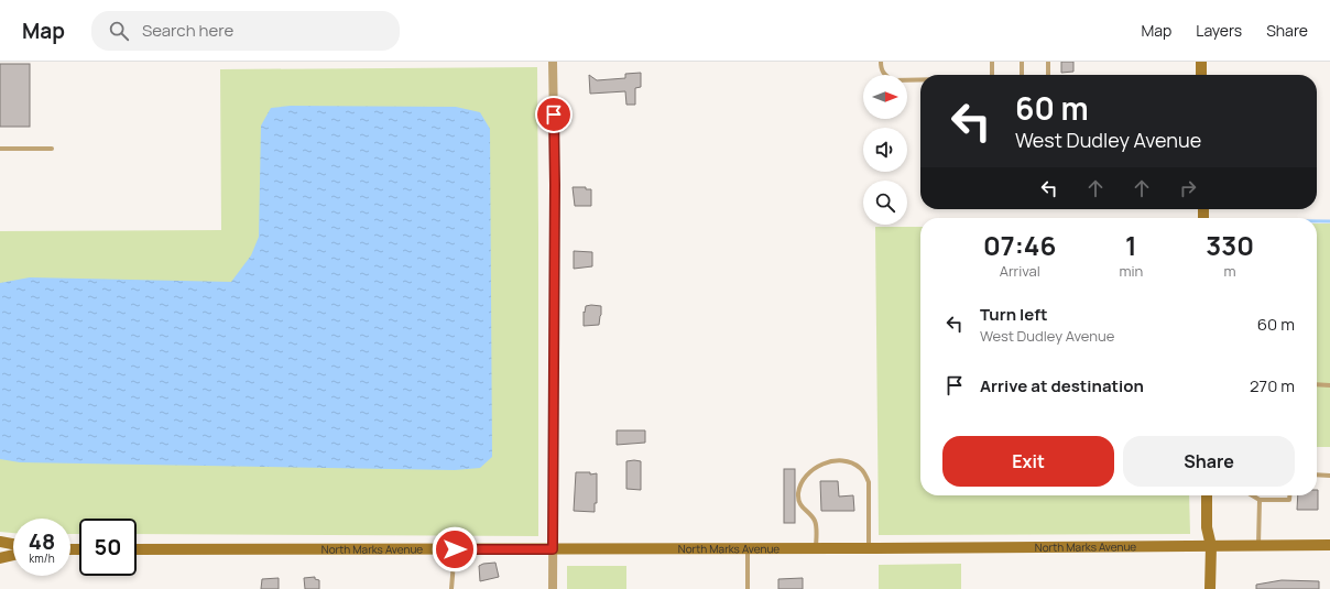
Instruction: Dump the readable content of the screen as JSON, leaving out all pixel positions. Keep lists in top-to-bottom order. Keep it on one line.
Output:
{"streets":{"main road":["North Marks Avenue"]},"north":"right","page":{"header":"Map","search":"Search here","nav":["Map","Layers","Share"],"turn":["60 m","West Dudley Avenue"],"eta":["07:46","Arrival","1","min","330","m"],"list":[{"name":"Turn left","note":"West Dudley Avenue","value":"60 m"},{"name":"Arrive at destination","value":"270 m"}],"buttons":["Exit","Share"],"speed":"48 km/h","limit":"50"}}
